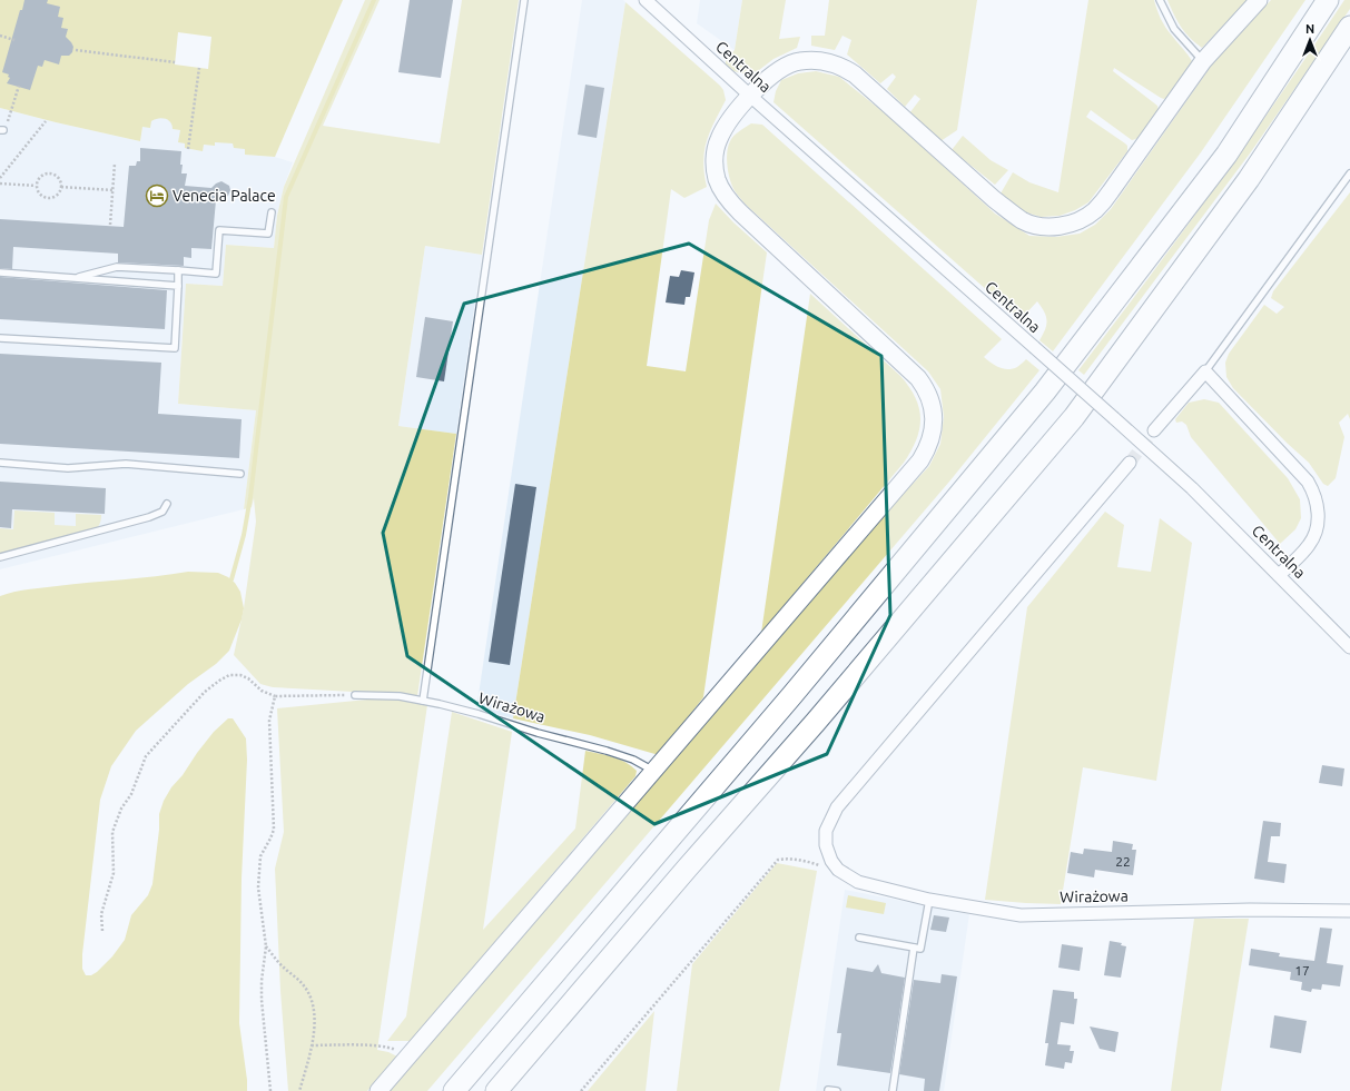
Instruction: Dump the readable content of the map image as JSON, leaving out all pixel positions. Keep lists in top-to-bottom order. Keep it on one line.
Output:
{"streets":{"street":["Centralna","Wirażowa"]},"places":{"hotel":["Venecia Palace"]},"house_numbers":["22","17"],"north":"top"}
